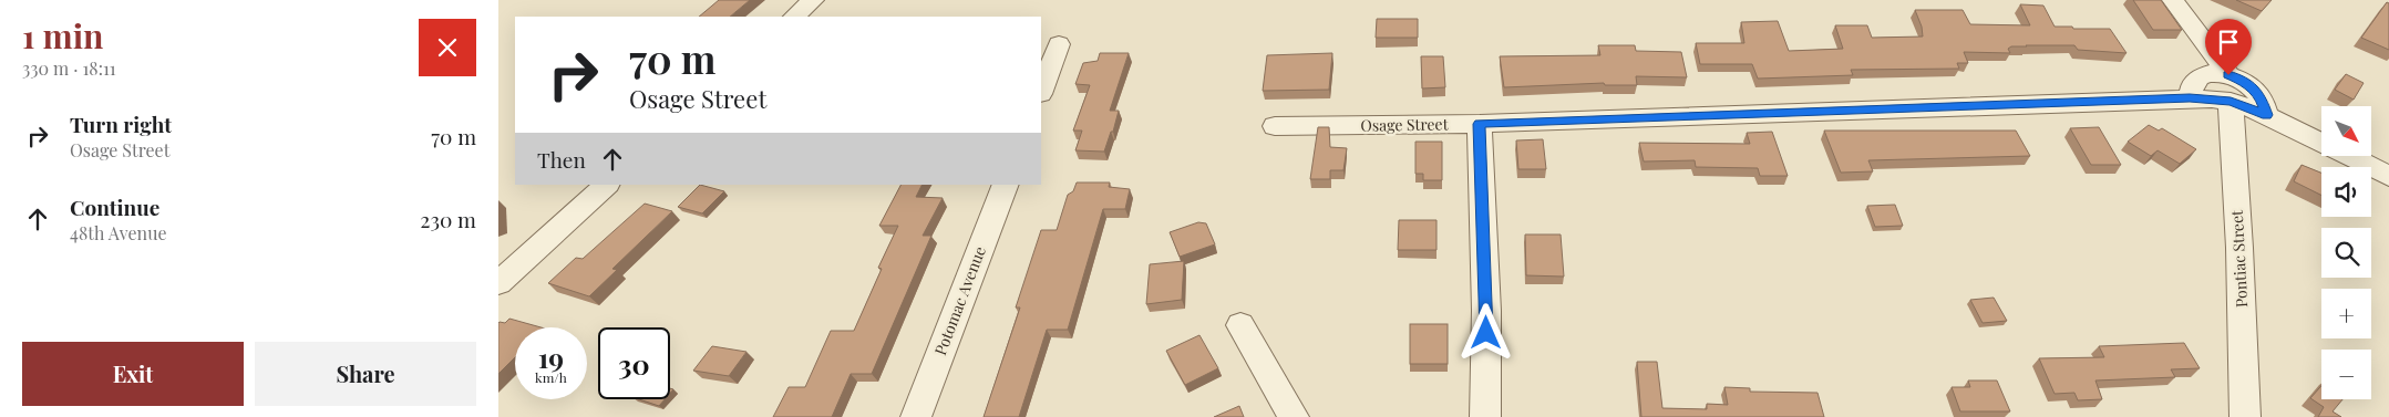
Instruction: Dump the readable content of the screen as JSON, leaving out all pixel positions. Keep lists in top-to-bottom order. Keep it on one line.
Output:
{"streets":{"street":["Osage Street","Pontiac Street","Potomac Avenue"]},"crossings":[["Osage Street","Pontiac Street"]],"north":"bottom right","page":{"heading":["1 min","330 m · 18:11"],"turn":["70 m","Osage Street"],"list":[{"name":"Turn right","note":"Osage Street","value":"70 m"},{"name":"Continue","note":"48th Avenue","value":"230 m"}],"map_buttons":["+","−"],"then":"Then","speed":"19 km/h","limit":"30","buttons":["Exit","Share"]}}
